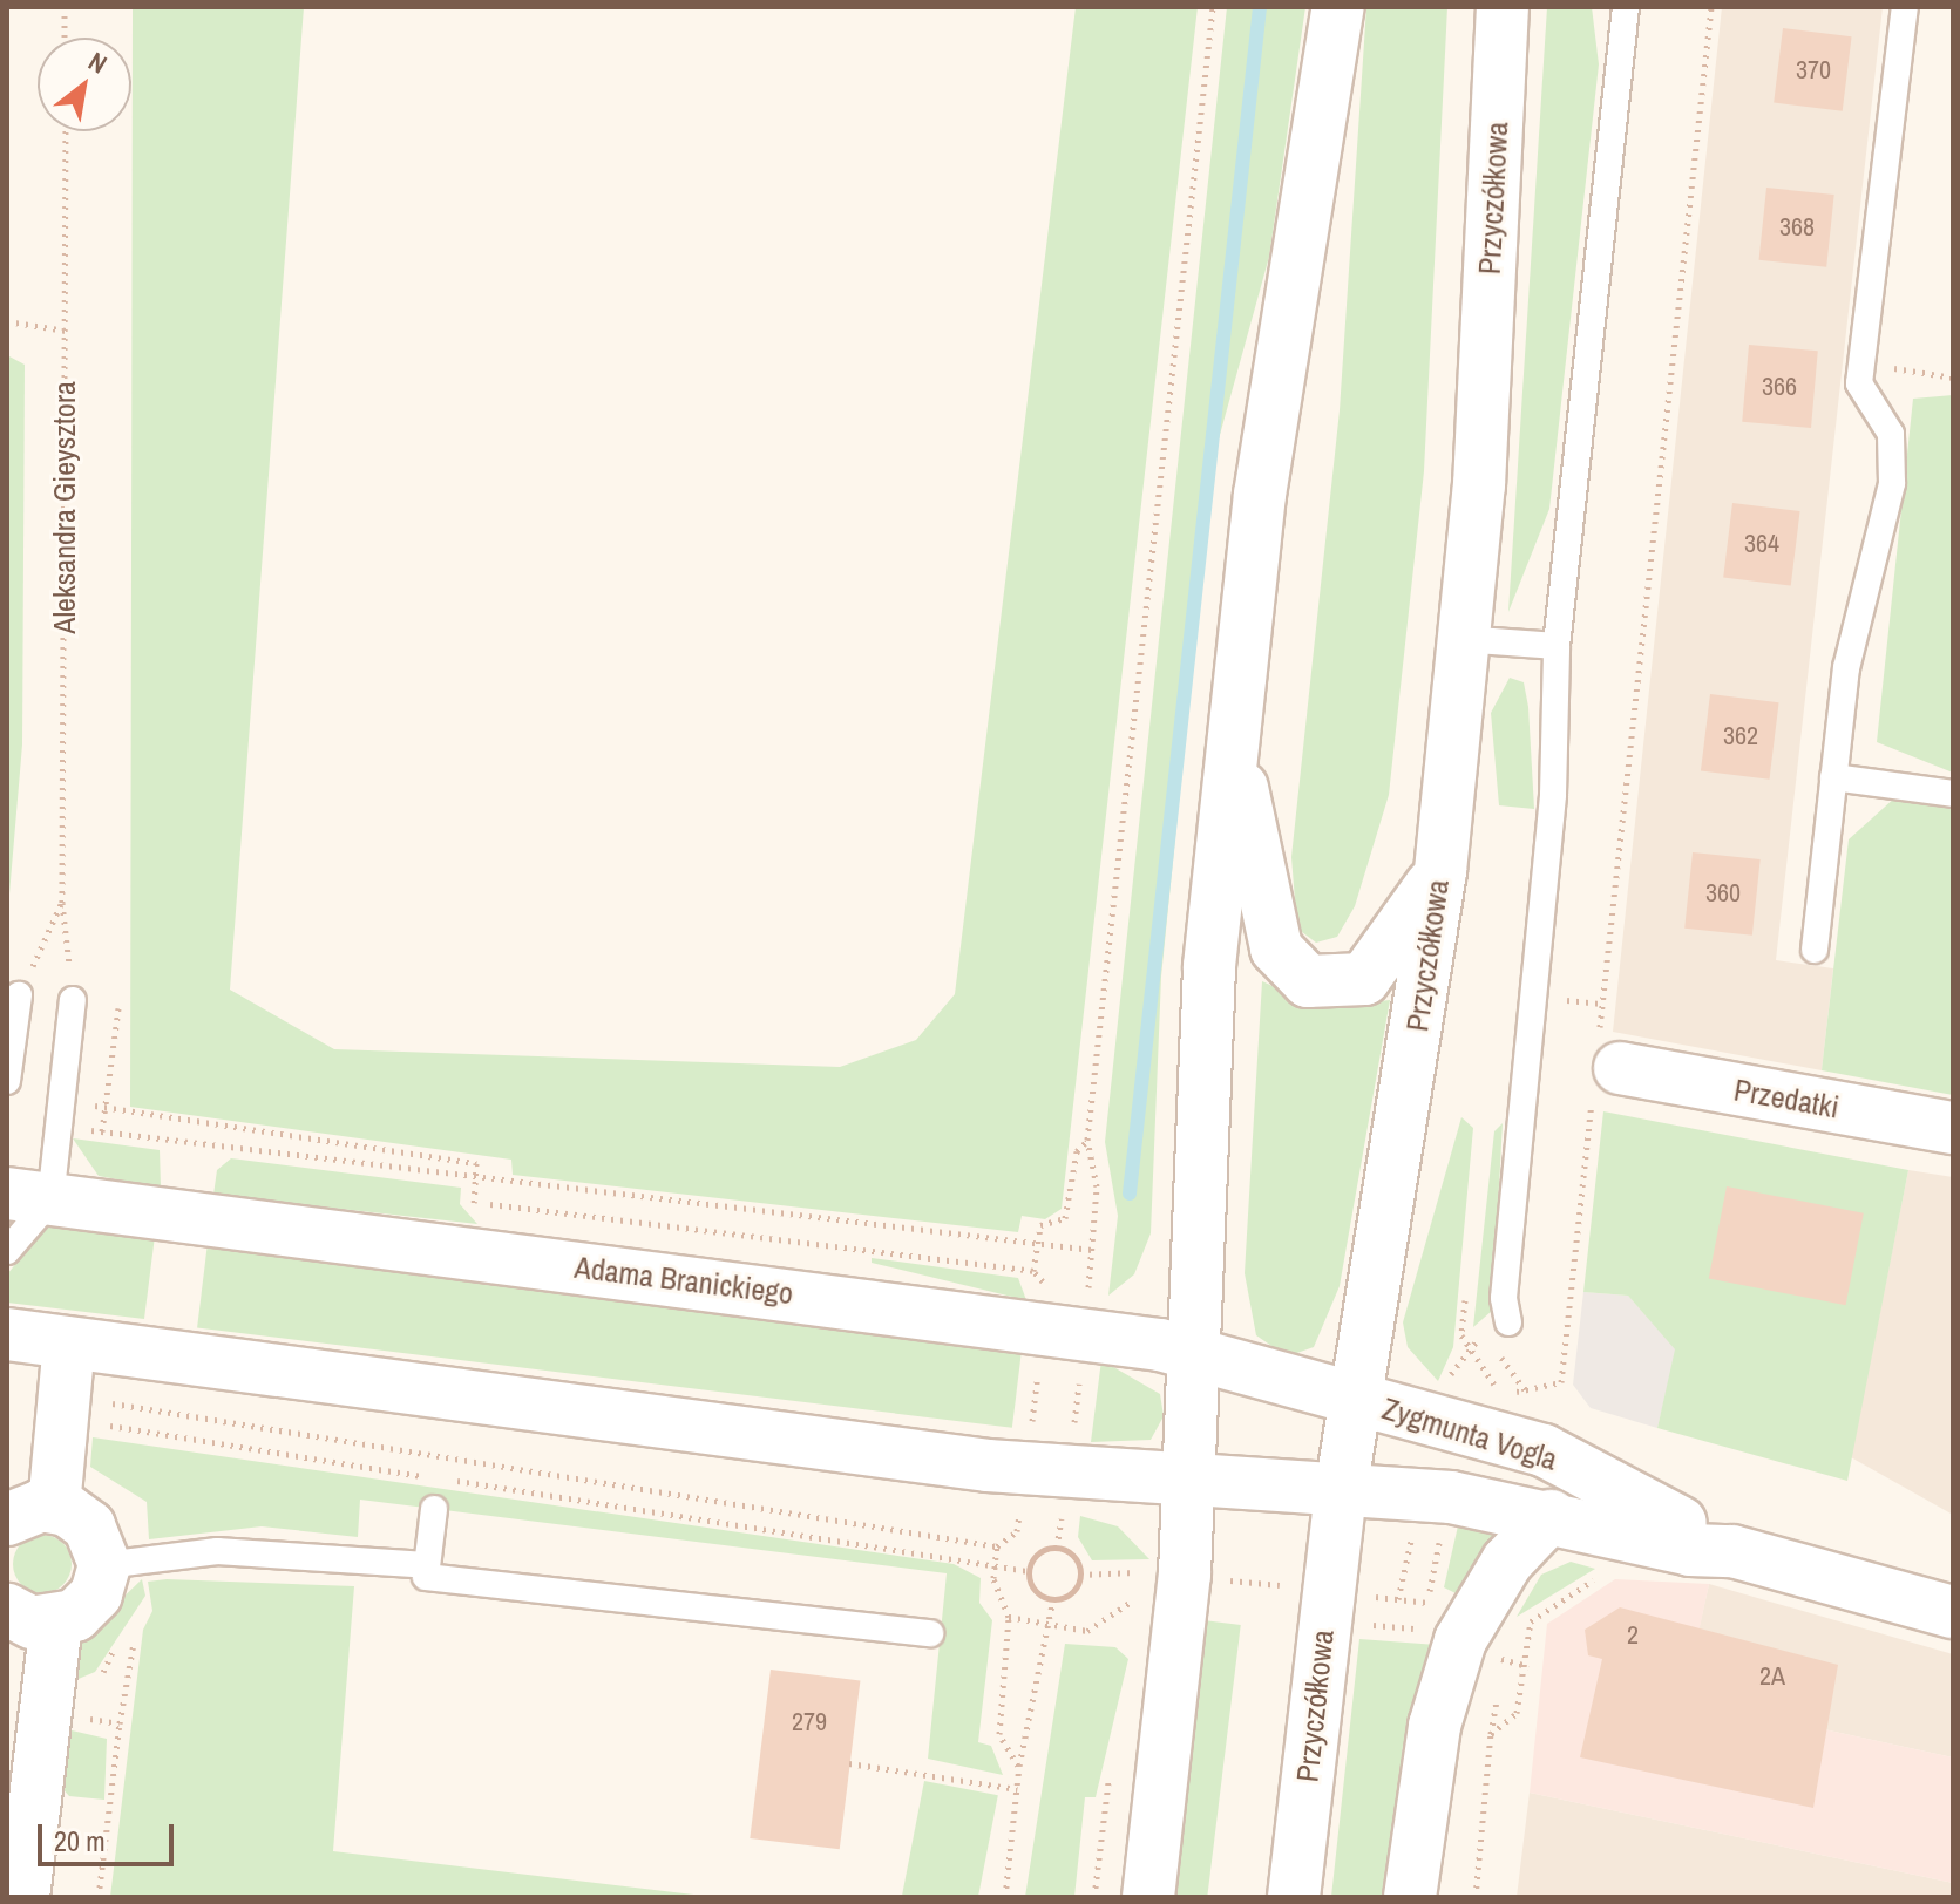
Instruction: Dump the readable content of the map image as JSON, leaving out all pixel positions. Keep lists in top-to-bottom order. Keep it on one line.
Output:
{"streets":{"main road":["Przyczółkowa","Przedatki","Adama Branickiego","Zygmunta Vogla"],"path":["Aleksandra Gieysztora"]},"crossings":[["Przyczółkowa","Adama Branickiego"],["Przyczółkowa","Zygmunta Vogla"],["Adama Branickiego","Zygmunta Vogla"]],"house_numbers":["370","368","366","364","362","360","2","2A","279"],"scale_bar":"20 m","north":"top right"}
